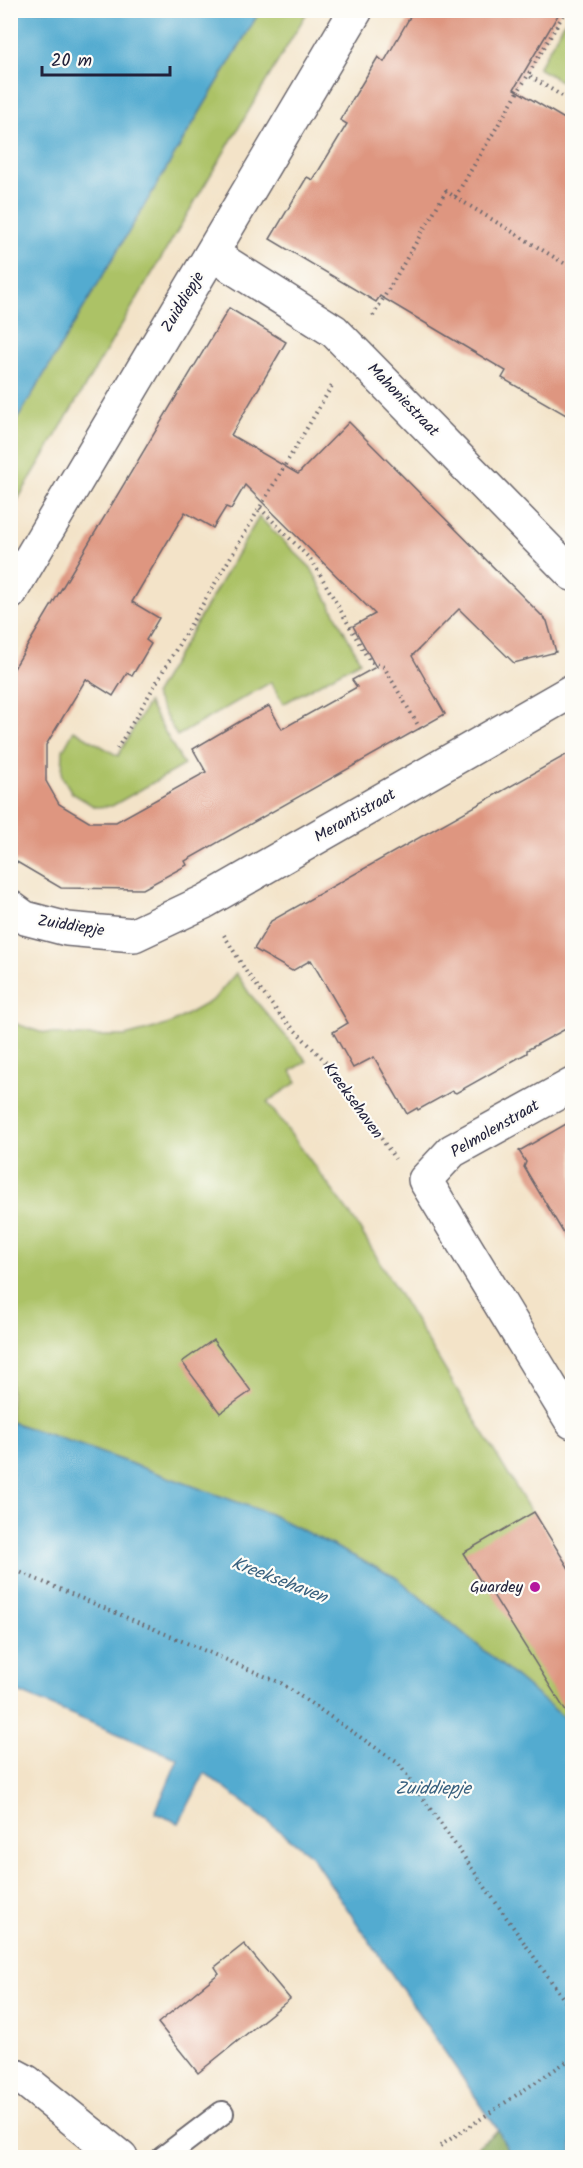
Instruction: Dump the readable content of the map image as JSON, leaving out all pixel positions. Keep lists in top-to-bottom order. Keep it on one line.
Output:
{"streets":{"street":["Zuiddiepje","Mahoniestraat","Merantistraat","Pelmolenstraat"],"path":["Kreeksehaven"]},"crossings":[["Zuiddiepje","Mahoniestraat"],["Zuiddiepje","Merantistraat"],["Merantistraat","Kreeksehaven"],["Kreeksehaven","Pelmolenstraat"]],"water":["Kreeksehaven","Zuiddiepje"],"places":["Guardey"],"scale_bar":"20 m"}
